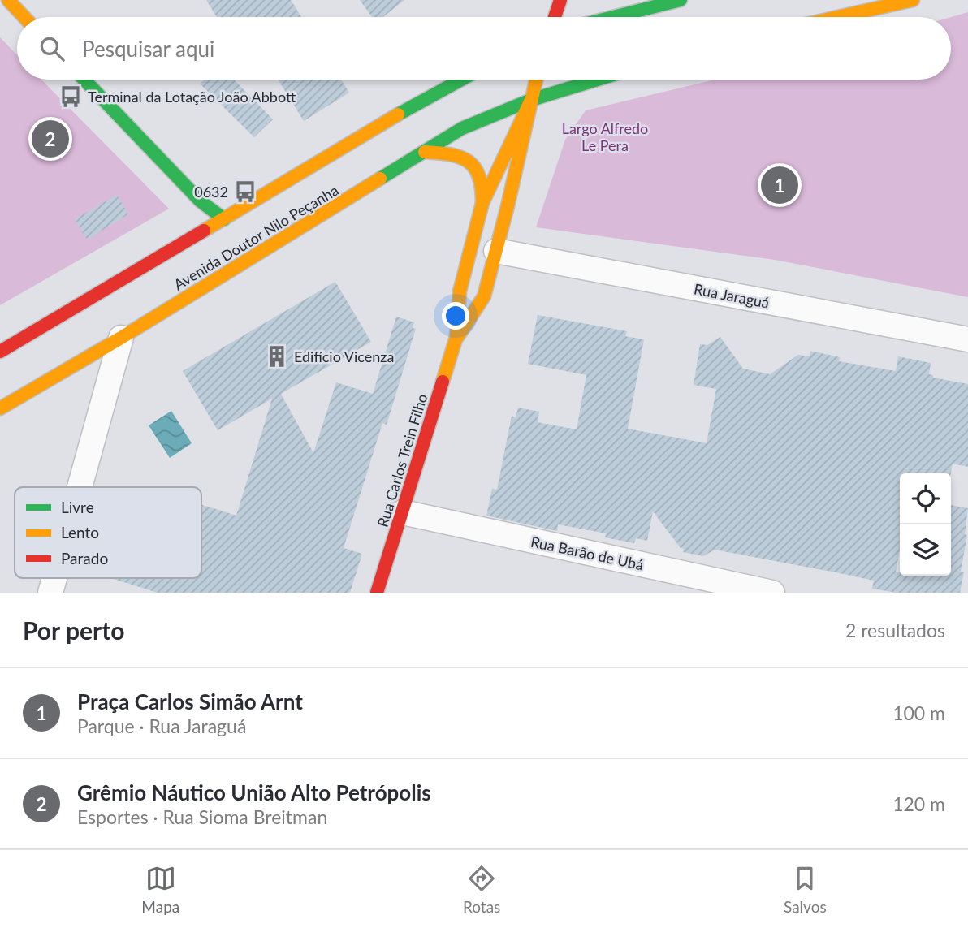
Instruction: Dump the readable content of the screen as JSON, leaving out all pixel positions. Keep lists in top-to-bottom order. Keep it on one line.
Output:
{"streets":{"main road":["Avenida Doutor Nilo Peçanha","Rua Carlos Trein Filho"],"street":["Rua Jaraguá","Rua Barão de Ubá"]},"crossings":[["Avenida Doutor Nilo Peçanha","Rua Carlos Trein Filho"],["Rua Jaraguá","Rua Carlos Trein Filho"],["Rua Carlos Trein Filho","Rua Barão de Ubá"]],"parks":["Largo Alfredo Le Pera"],"places":{"bus stop":["Terminal da Lotação João Abbott","0632"],"building":["Edifício Vicenza"]},"legend":["Livre","Lento","Parado"],"page":{"search":"Pesquisar aqui","pins":["2","1"],"heading":["Por perto","2 resultados"],"list":[{"mark":"1","name":"Praça Carlos Simão Arnt","note":"Parque · Rua Jaraguá","value":"100 m"},{"mark":"2","name":"Grêmio Náutico União Alto Petrópolis","note":"Esportes · Rua Sioma Breitman","value":"120 m"}],"nav":["Mapa","Rotas","Salvos"]}}
